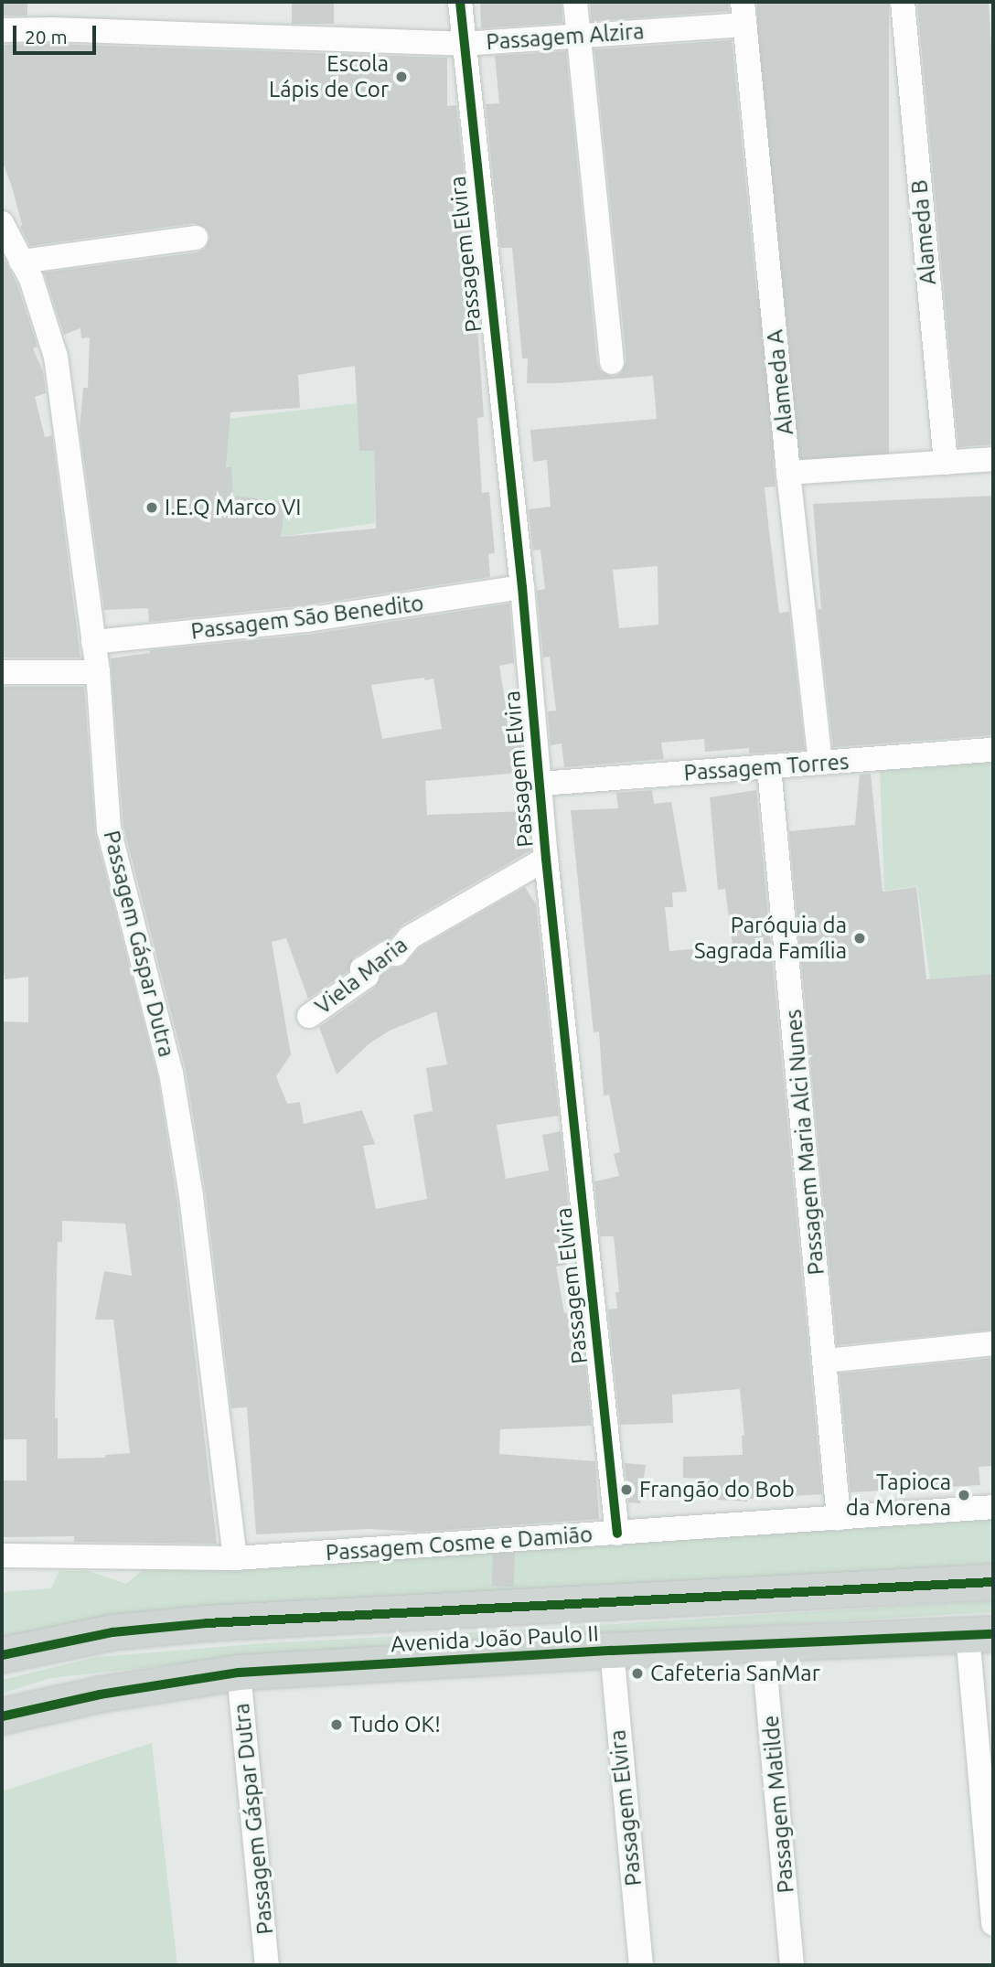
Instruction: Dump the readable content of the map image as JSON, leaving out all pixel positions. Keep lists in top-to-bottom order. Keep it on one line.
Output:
{"streets":{"main road":["Avenida João Paulo II"],"street":["Passagem Alzira","Alameda B","Passagem Elvira","Alameda A","Passagem São Benedito","Passagem Torres","Passagem Gáspar Dutra","Viela Maria","Passagem Maria Alci Nunes","Passagem Cosme e Damião","Passagem Matilde"]},"crossings":[["Passagem Alzira","Passagem Elvira"],["Passagem Alzira","Alameda A"],["Passagem Elvira","Passagem São Benedito"],["Passagem Elvira","Passagem Torres"],["Passagem Elvira","Viela Maria"],["Passagem Elvira","Passagem Cosme e Damião"],["Passagem Elvira","Avenida João Paulo II"],["Alameda A","Passagem Torres"],["Passagem São Benedito","Passagem Gáspar Dutra"],["Passagem Torres","Passagem Maria Alci Nunes"],["Passagem Gáspar Dutra","Passagem Cosme e Damião"],["Passagem Gáspar Dutra","Avenida João Paulo II"],["Passagem Maria Alci Nunes","Passagem Cosme e Damião"],["Avenida João Paulo II","Passagem Matilde"]],"places":["Escola Lápis de Cor","I.E.Q Marco VI","Paróquia da Sagrada Família","Frangão do Bob","Tapioca da Morena","Cafeteria SanMar","Tudo OK!"],"scale_bar":"20 m"}
